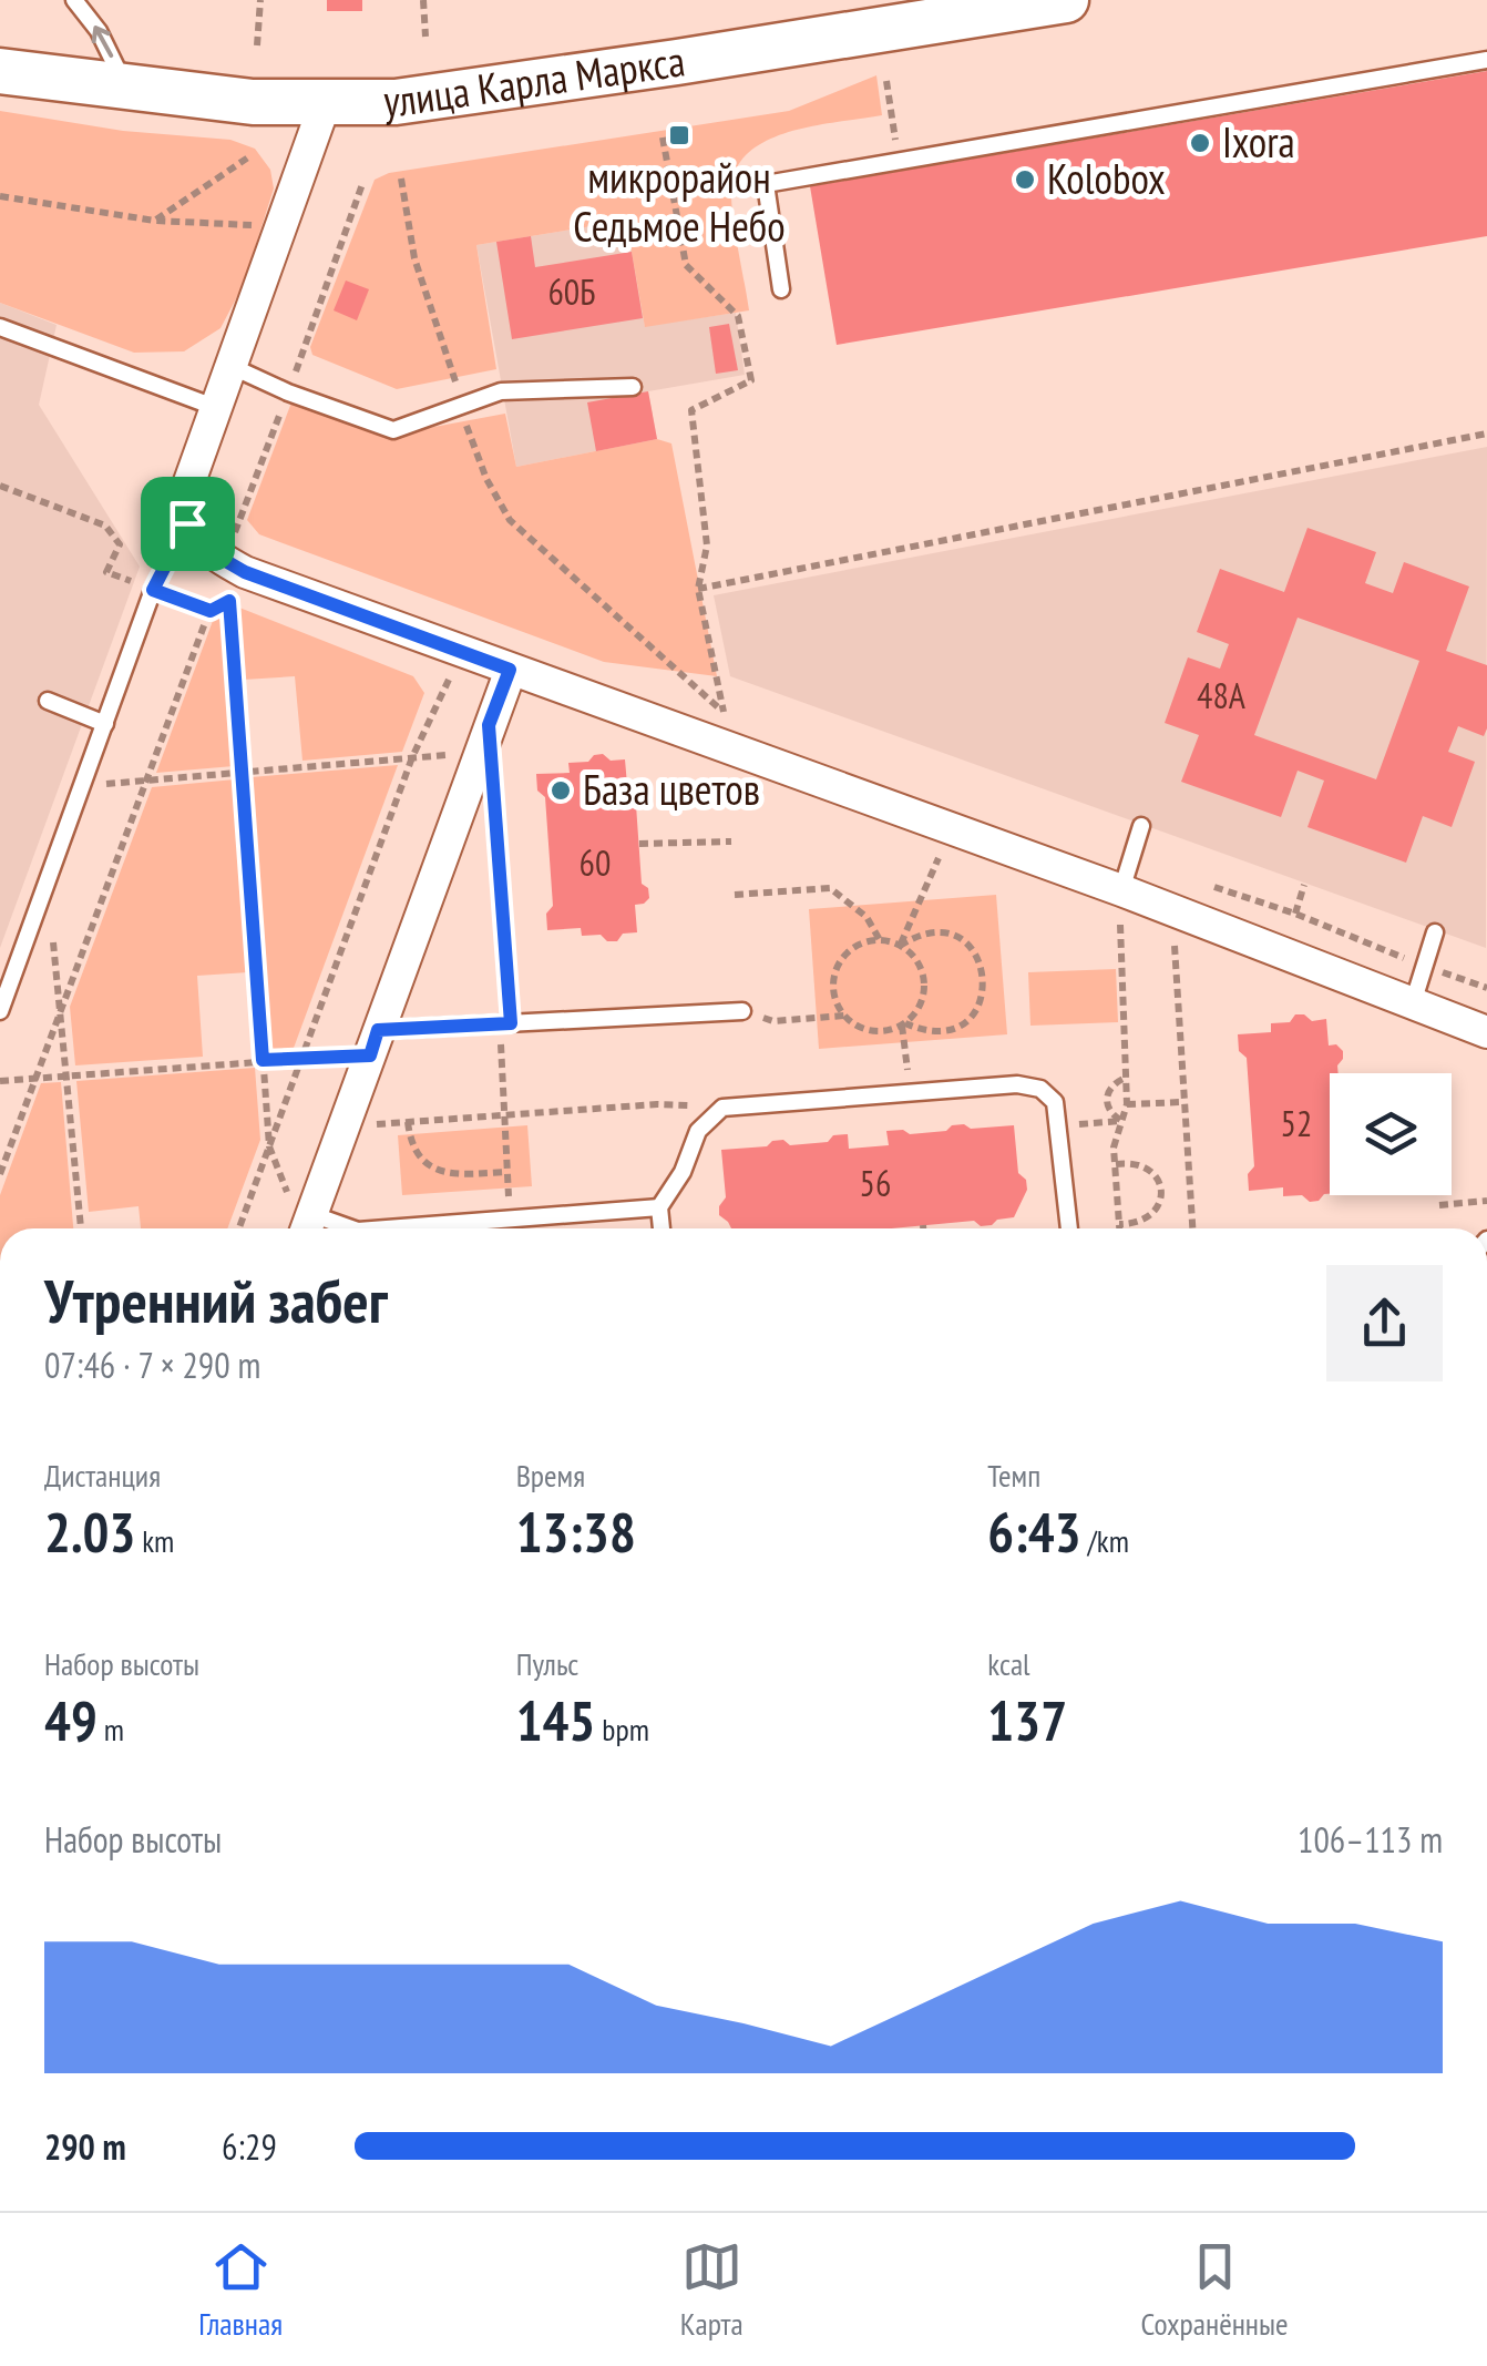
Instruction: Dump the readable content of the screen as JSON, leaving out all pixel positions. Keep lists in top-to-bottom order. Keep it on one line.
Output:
{"streets":{"main road":["улица Карла Маркса"]},"places":{"transit":["микрорайон Седьмое Небо"],"other":["Ixora","Kolobox","База цветов"]},"house_numbers":["60Б","48А","60","52","56"],"page":{"heading":["Утренний забег","07:46 · 7 × 290 m"],"stats":[["Дистанция","2.03 km"],["Время","13:38"],["Темп","6:43 /km"],["Набор высоты","49 m"],["Пульс","145 bpm"],["kcal","137"]],"chart":["Набор высоты","106–113 m"],"list":[{"name":"290 m","note":"6:29"}],"tabs":["Главная","Карта","Сохранённые"]}}
